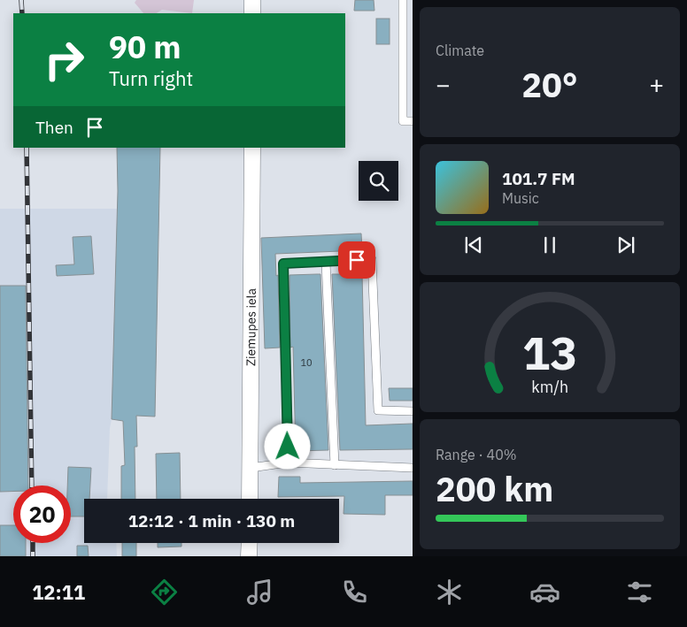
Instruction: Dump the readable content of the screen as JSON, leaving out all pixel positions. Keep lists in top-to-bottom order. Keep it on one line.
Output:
{"streets":{"street":["Ziemupes iela"]},"house_numbers":["10"],"page":{"tile":["Climate",["Range · 40%","200 km"]],"turn":["90 m","Turn right"],"heat":["−","20°","+"],"then":"Then","song":["101.7 FM","Music"],"limit":"20","trip":"12:12 · 1 min · 130 m","tabs":"12:11","gauge":["13","km/h"]}}
